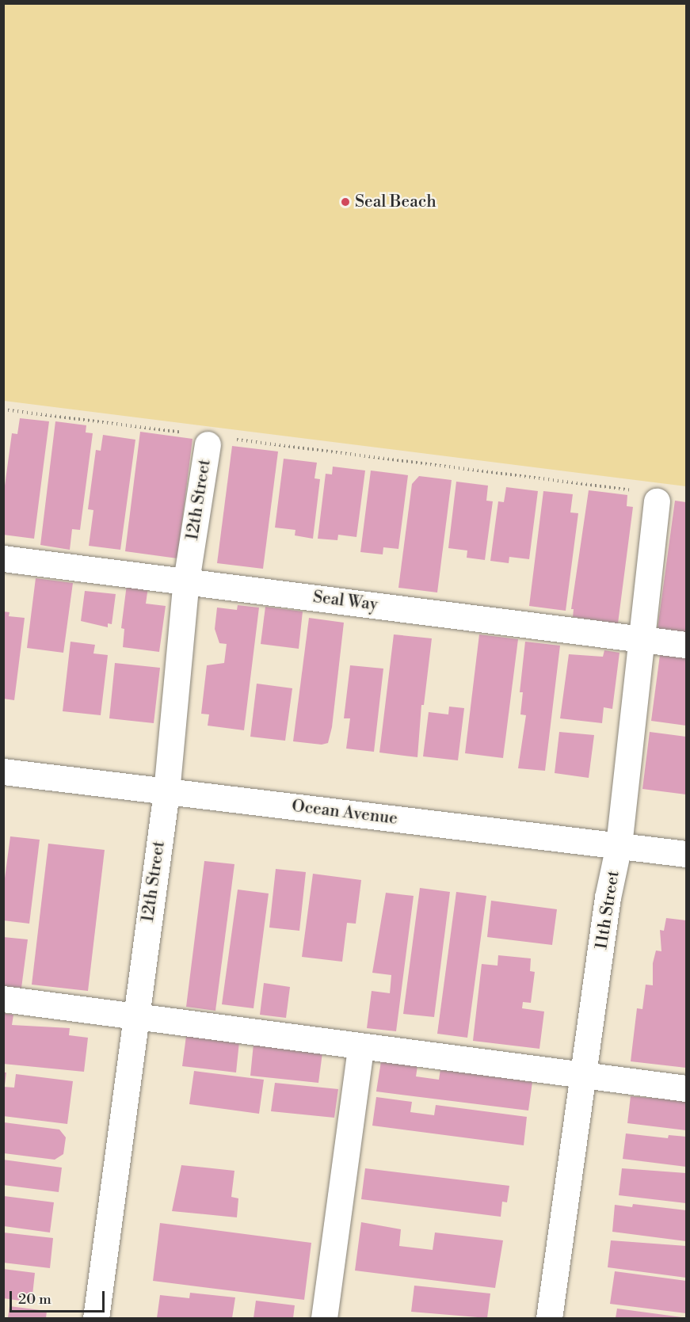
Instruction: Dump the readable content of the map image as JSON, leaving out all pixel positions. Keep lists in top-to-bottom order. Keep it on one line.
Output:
{"streets":{"street":["12th Street","Seal Way","Ocean Avenue","11th Street"]},"crossings":[["12th Street","Seal Way"],["12th Street","Ocean Avenue"],["Seal Way","11th Street"],["Ocean Avenue","11th Street"]],"places":["Seal Beach"],"scale_bar":"20 m"}
